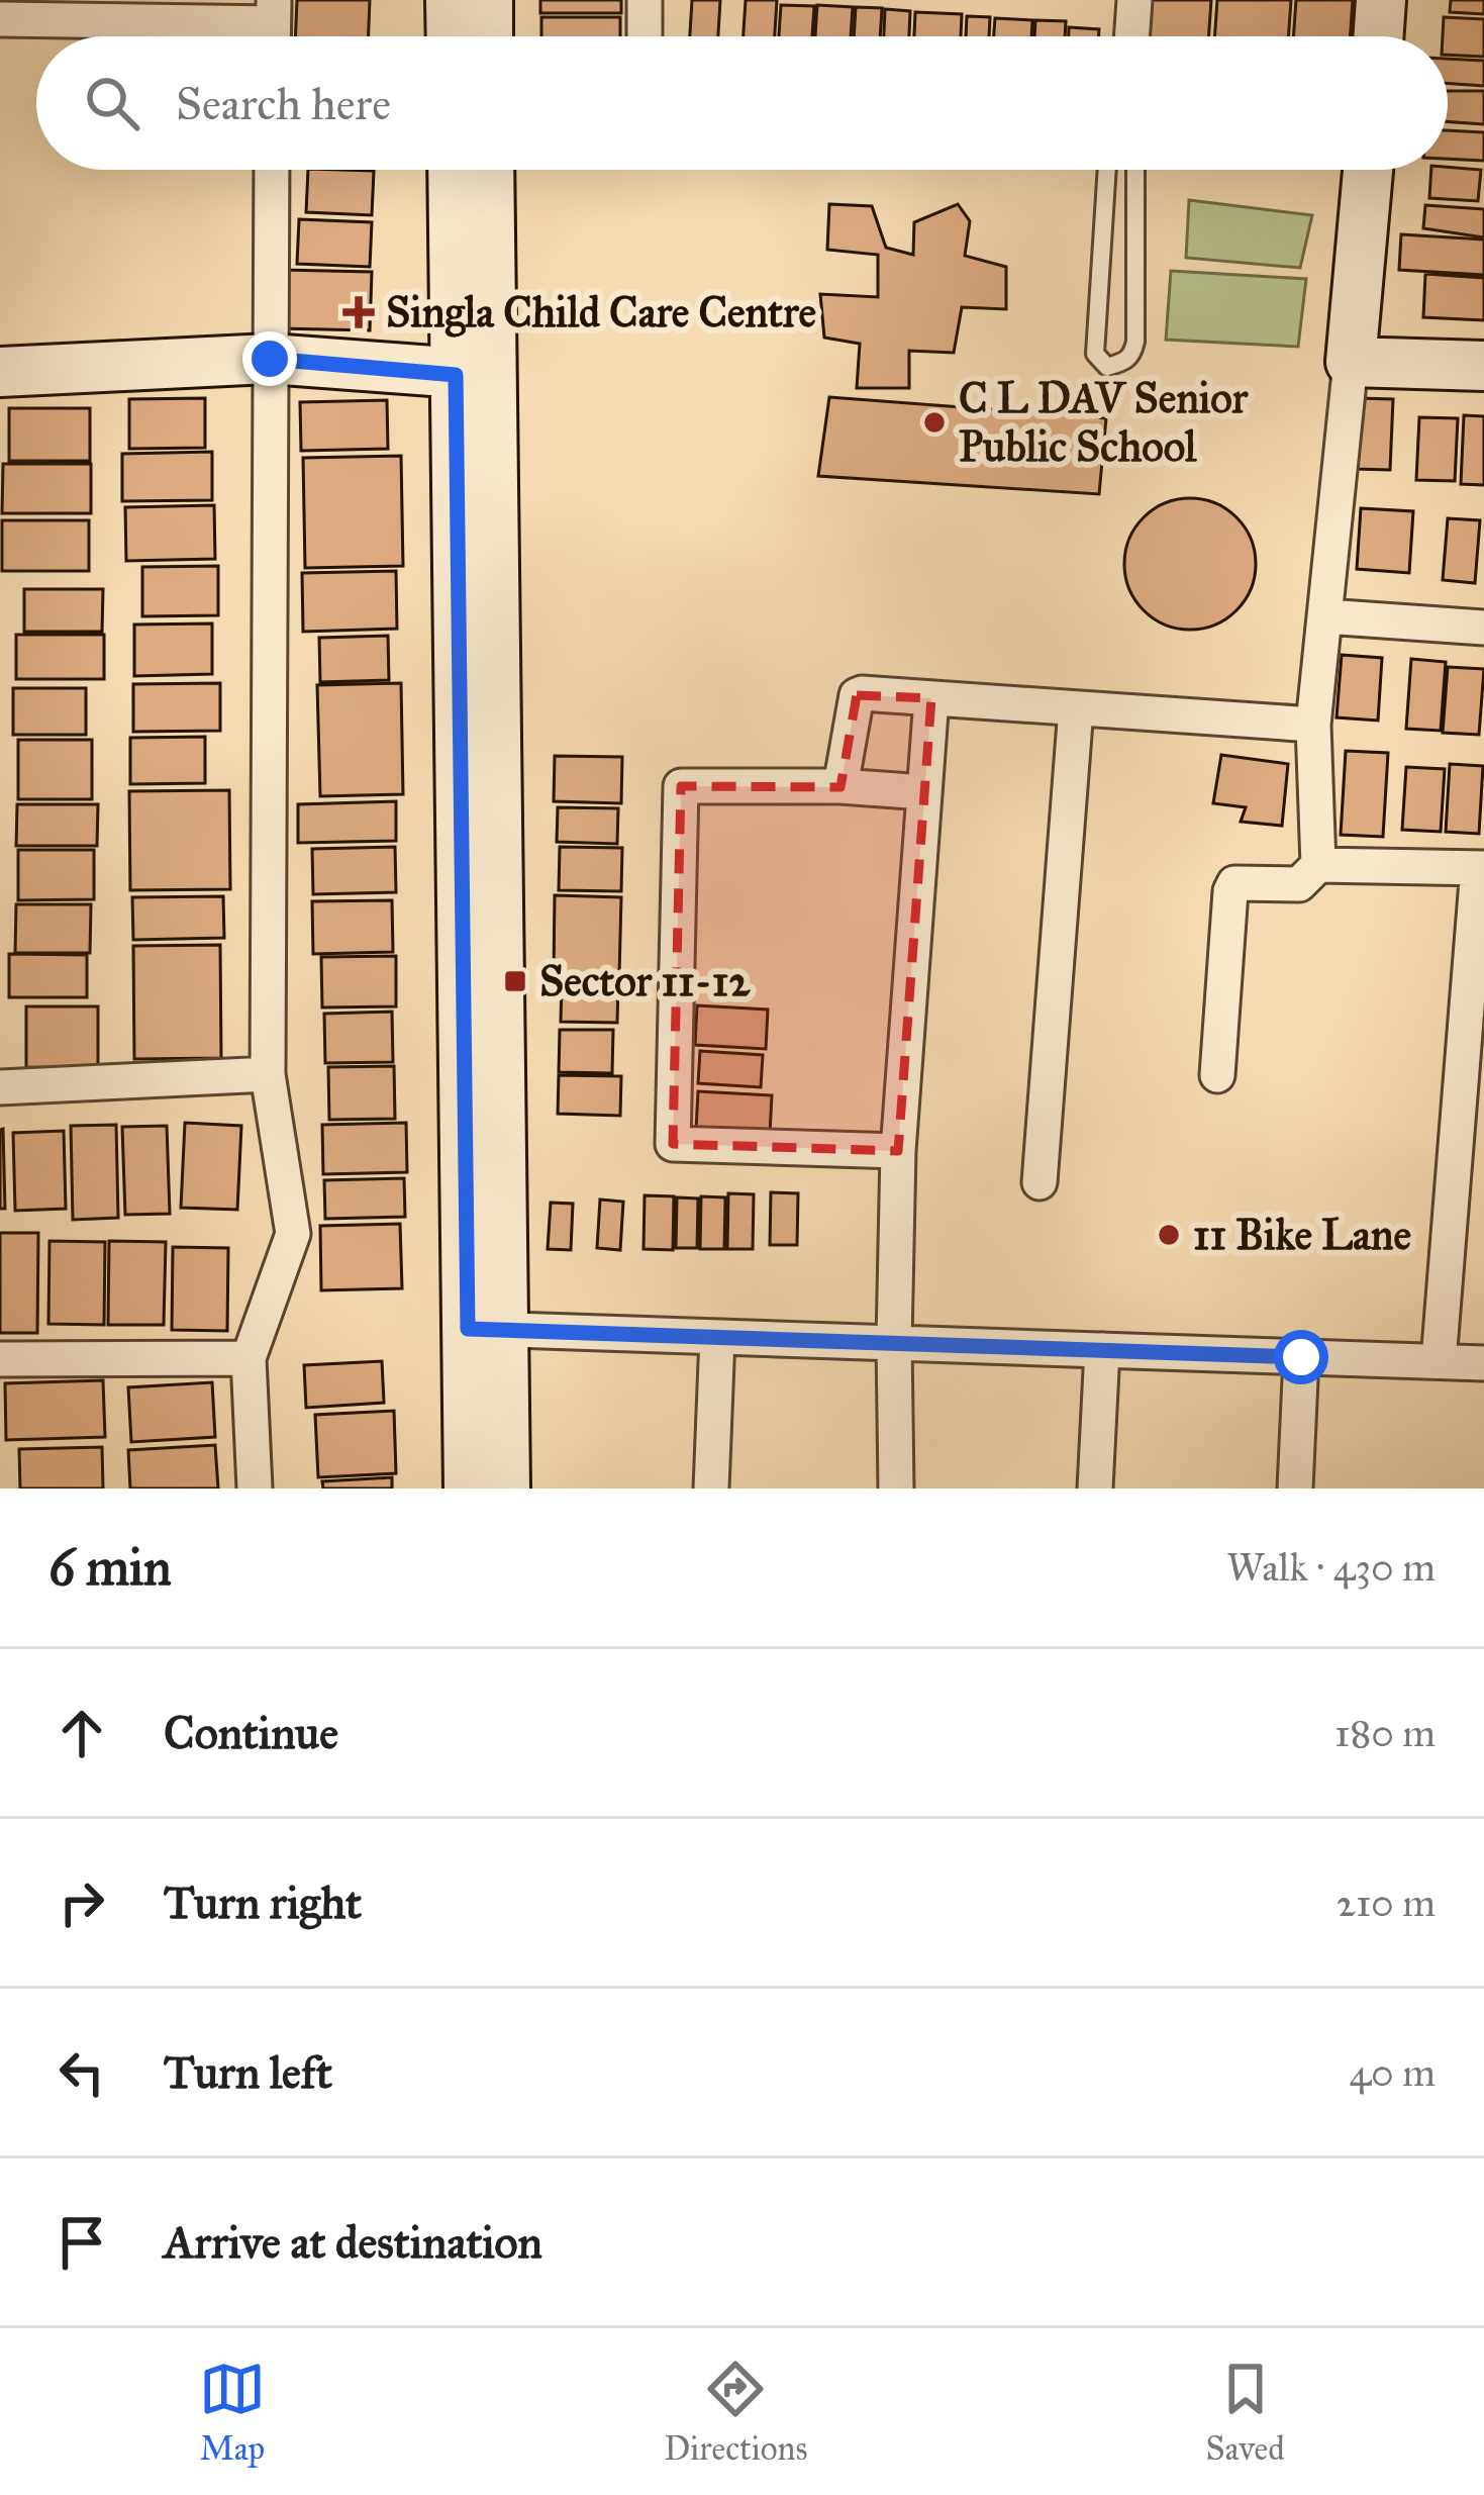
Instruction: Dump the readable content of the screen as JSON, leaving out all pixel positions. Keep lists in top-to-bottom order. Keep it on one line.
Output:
{"places":{"health":["Singla Child Care Centre"],"other":["C L DAV Senior Public School","11 Bike Lane"],"transit":["Sector 11-12"]},"page":{"search":"Search here","heading":["6 min","Walk · 430 m"],"list":[["Continue","180 m"],["Turn right","210 m"],["Turn left","40 m"],"Arrive at destination"],"nav":["Map","Directions","Saved"]}}
